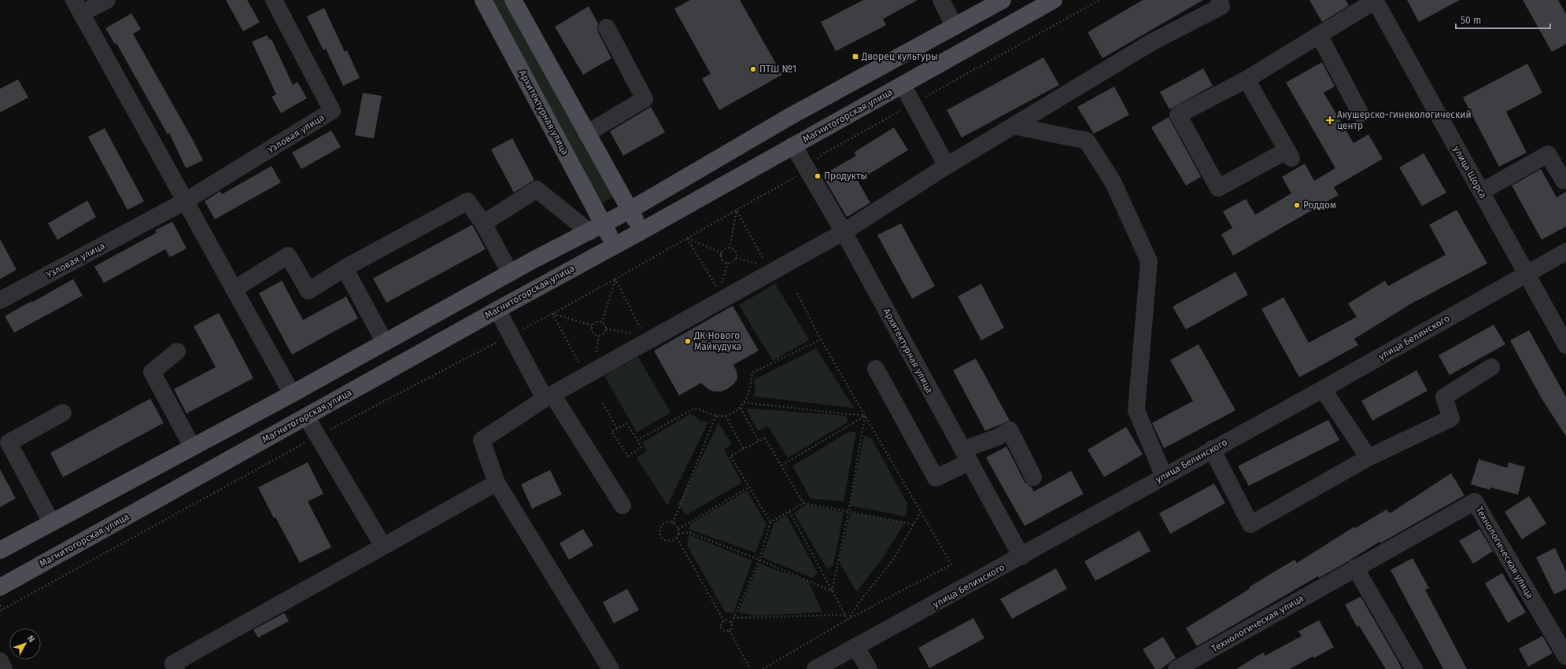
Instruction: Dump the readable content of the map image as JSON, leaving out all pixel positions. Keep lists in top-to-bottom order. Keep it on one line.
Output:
{"streets":{"main road":["Архитектурная улица","Магнитогорская улица"],"street":["Узловая улица","улица Щорса","улица Белинского","Технологическая улица"]},"crossings":[["Архитектурная улица","Магнитогорская улица"],["Архитектурная улица","улица Белинского"],["улица Щорса","улица Белинского"]],"places":{"transit":["Дворец культуры"],"other":["ПТШ №1","Продукты","Роддом","ДК Нового Майкудука"],"health":["Акушерско-гинекологический центр"]},"scale_bar":"50 m","north":"top right"}
